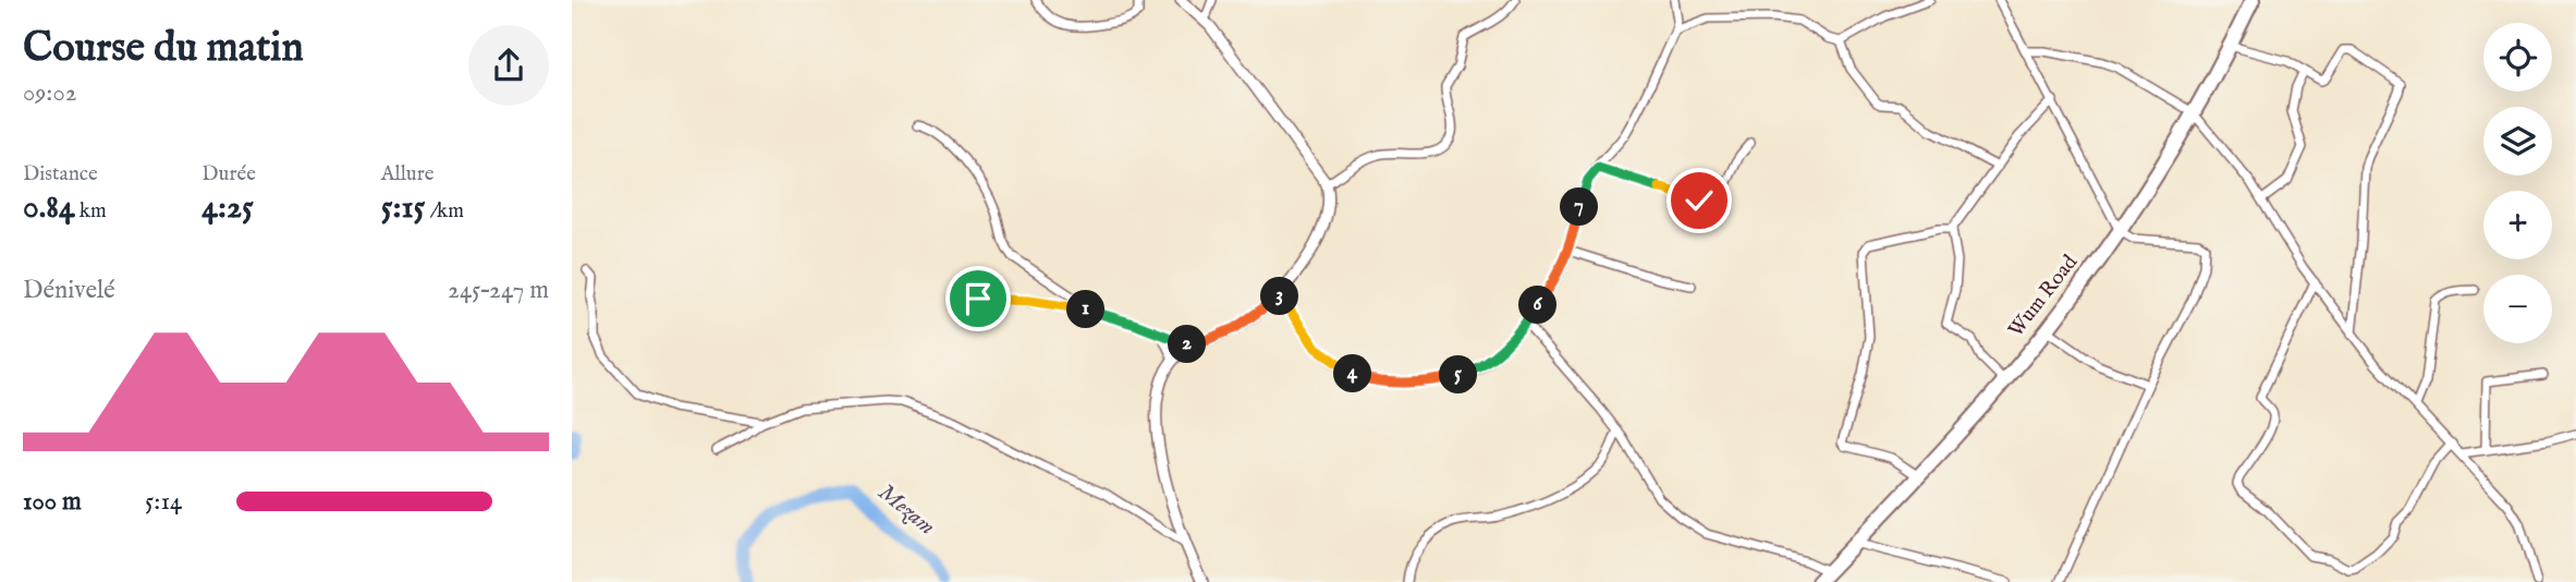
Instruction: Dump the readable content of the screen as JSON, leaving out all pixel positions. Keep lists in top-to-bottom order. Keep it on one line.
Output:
{"streets":{"highway":["Wum Road"]},"water":["Mezam"],"page":{"heading":["Course du matin","09:02"],"map_buttons":["+","−"],"stats":[["Distance","0.84 km"],["Durée","4:25"],["Allure","5:15 /km"]],"pins":["7","3","6","1","2","4","5"],"chart":["Dénivelé","245–247 m"],"list":[{"name":"100 m","note":"5:14"}]}}
